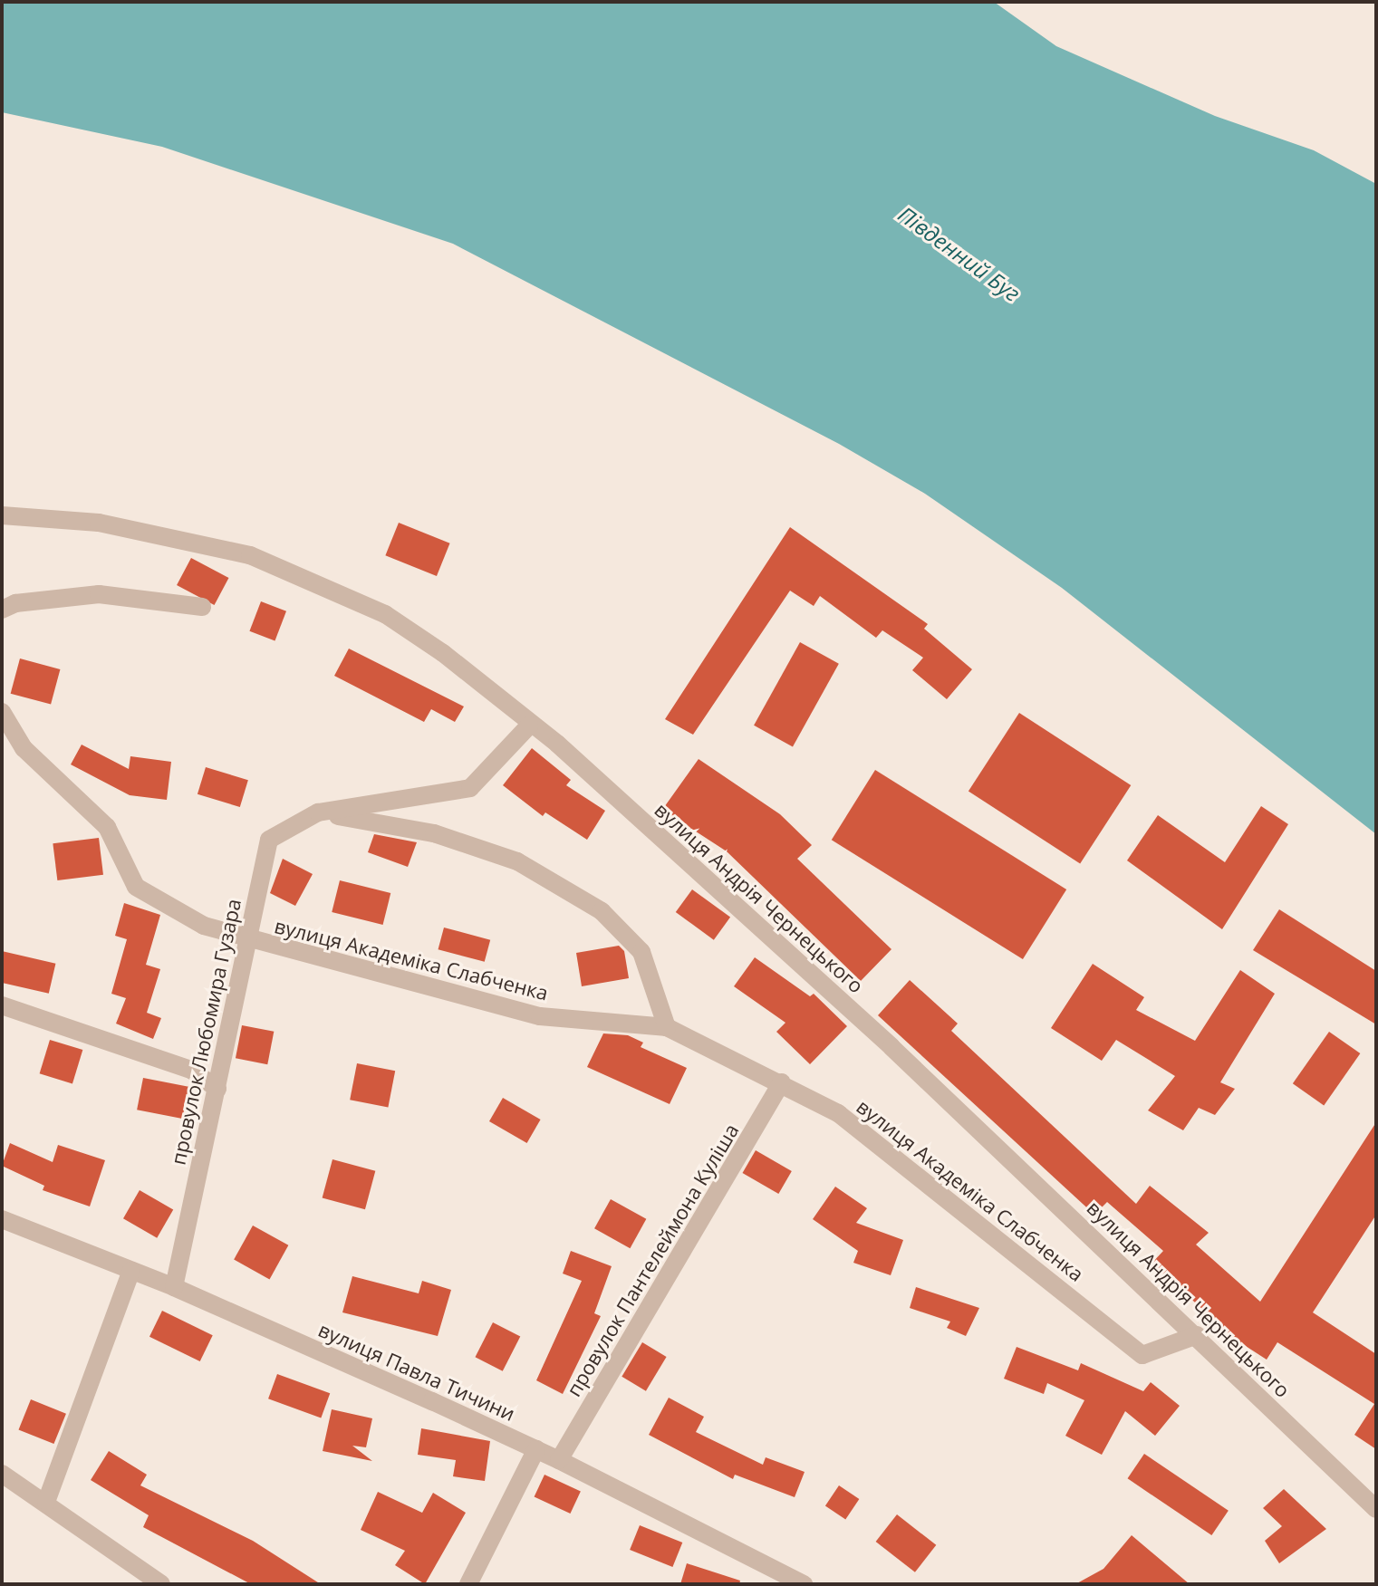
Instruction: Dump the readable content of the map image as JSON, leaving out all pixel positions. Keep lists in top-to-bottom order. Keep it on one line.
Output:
{"streets":{"street":["вулиця Андрія Чернецького","вулиця Академіка Слабченка","провулок Любомира Гузара","провулок Пантелеймона Куліша","вулиця Павла Тичини"]},"crossings":[["вулиця Андрія Чернецького","вулиця Академіка Слабченка"],["вулиця Андрія Чернецького","провулок Любомира Гузара"],["вулиця Академіка Слабченка","провулок Любомира Гузара"],["вулиця Академіка Слабченка","провулок Пантелеймона Куліша"],["провулок Любомира Гузара","вулиця Павла Тичини"],["провулок Пантелеймона Куліша","вулиця Павла Тичини"]],"water":["Південний Буг"]}
